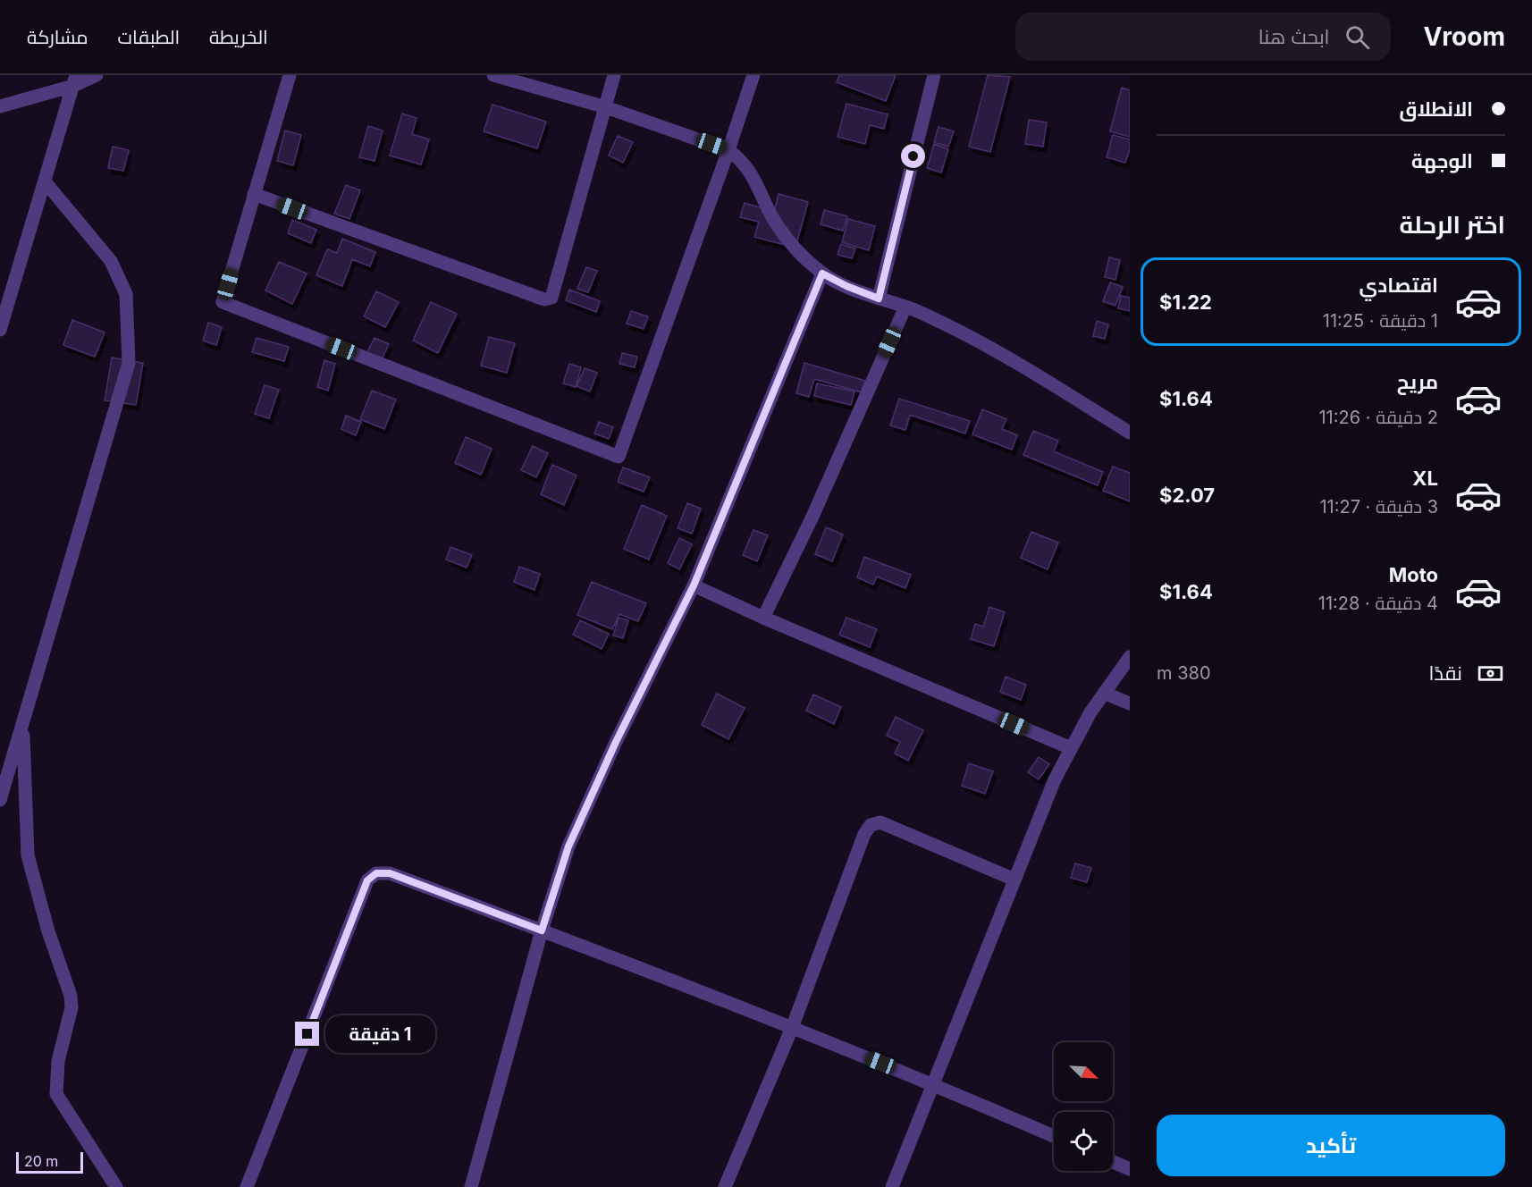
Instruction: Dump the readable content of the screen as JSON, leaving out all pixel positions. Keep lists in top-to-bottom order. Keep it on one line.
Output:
{"scale_bar":"20 m","north":"bottom right","page":{"header":"Vroom","search":"ابحث هنا","nav":["الخريطة","الطبقات","مشاركة"],"banner":["الانطلاق","الوجهة"],"heading":"اختر الرحلة","list":[{"name":"اقتصادي","note":"1 دقيقة · 11:25","value":"$1.22"},{"name":"مريح","note":"2 دقيقة · 11:26","value":"$1.64"},{"name":"XL","note":"3 دقيقة · 11:27","value":"$2.07"},{"name":"Moto","note":"4 دقيقة · 11:28","value":"$1.64"}],"pay":["نقدًا","380 m"],"bubble":"1 دقيقة","buttons":"تأكيد","scale":"20 m"}}
